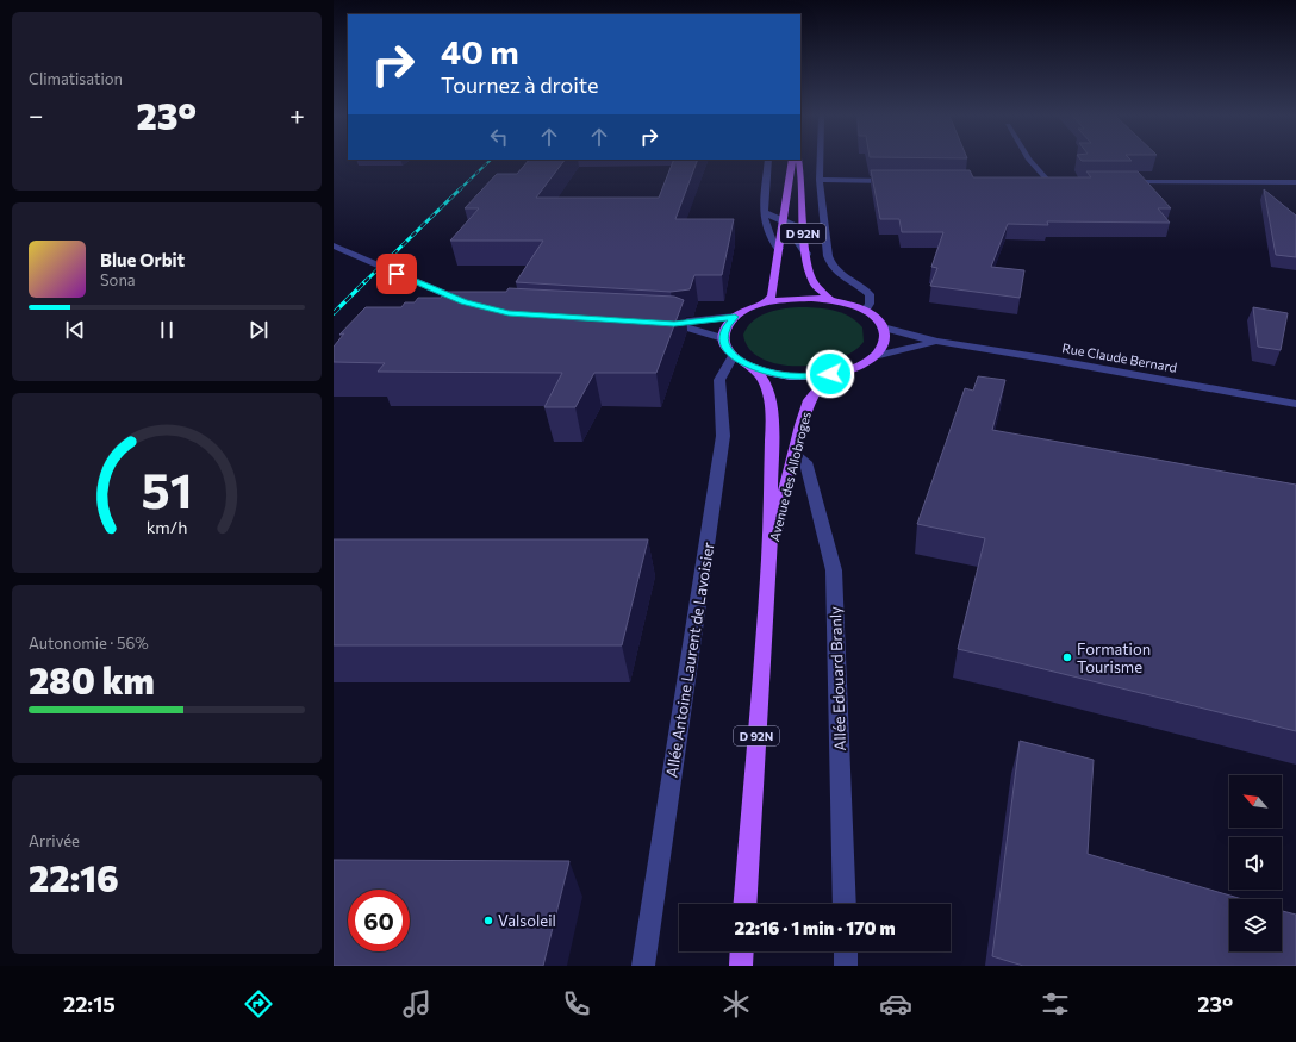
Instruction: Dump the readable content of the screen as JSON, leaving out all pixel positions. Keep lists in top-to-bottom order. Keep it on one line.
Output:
{"streets":{"main road":["D 92N","Avenue des Allobroges"],"street":["Rue Claude Bernard","Allée Antoine Laurent de Lavoisier","Allée Edouard Branly"]},"crossings":[["Avenue des Allobroges","Allée Edouard Branly"]],"places":["Formation Tourisme","Valsoleil"],"north":"top left","page":{"tile":["Climatisation",["Autonomie · 56%","280 km"],["Arrivée","22:16"]],"turn":["40 m","Tournez à droite"],"heat":["−","23°","+"],"song":["Blue Orbit","Sona"],"limit":"60","trip":"22:16 · 1 min · 170 m","tabs":["22:15","23°"],"gauge":["51","km/h"]}}
